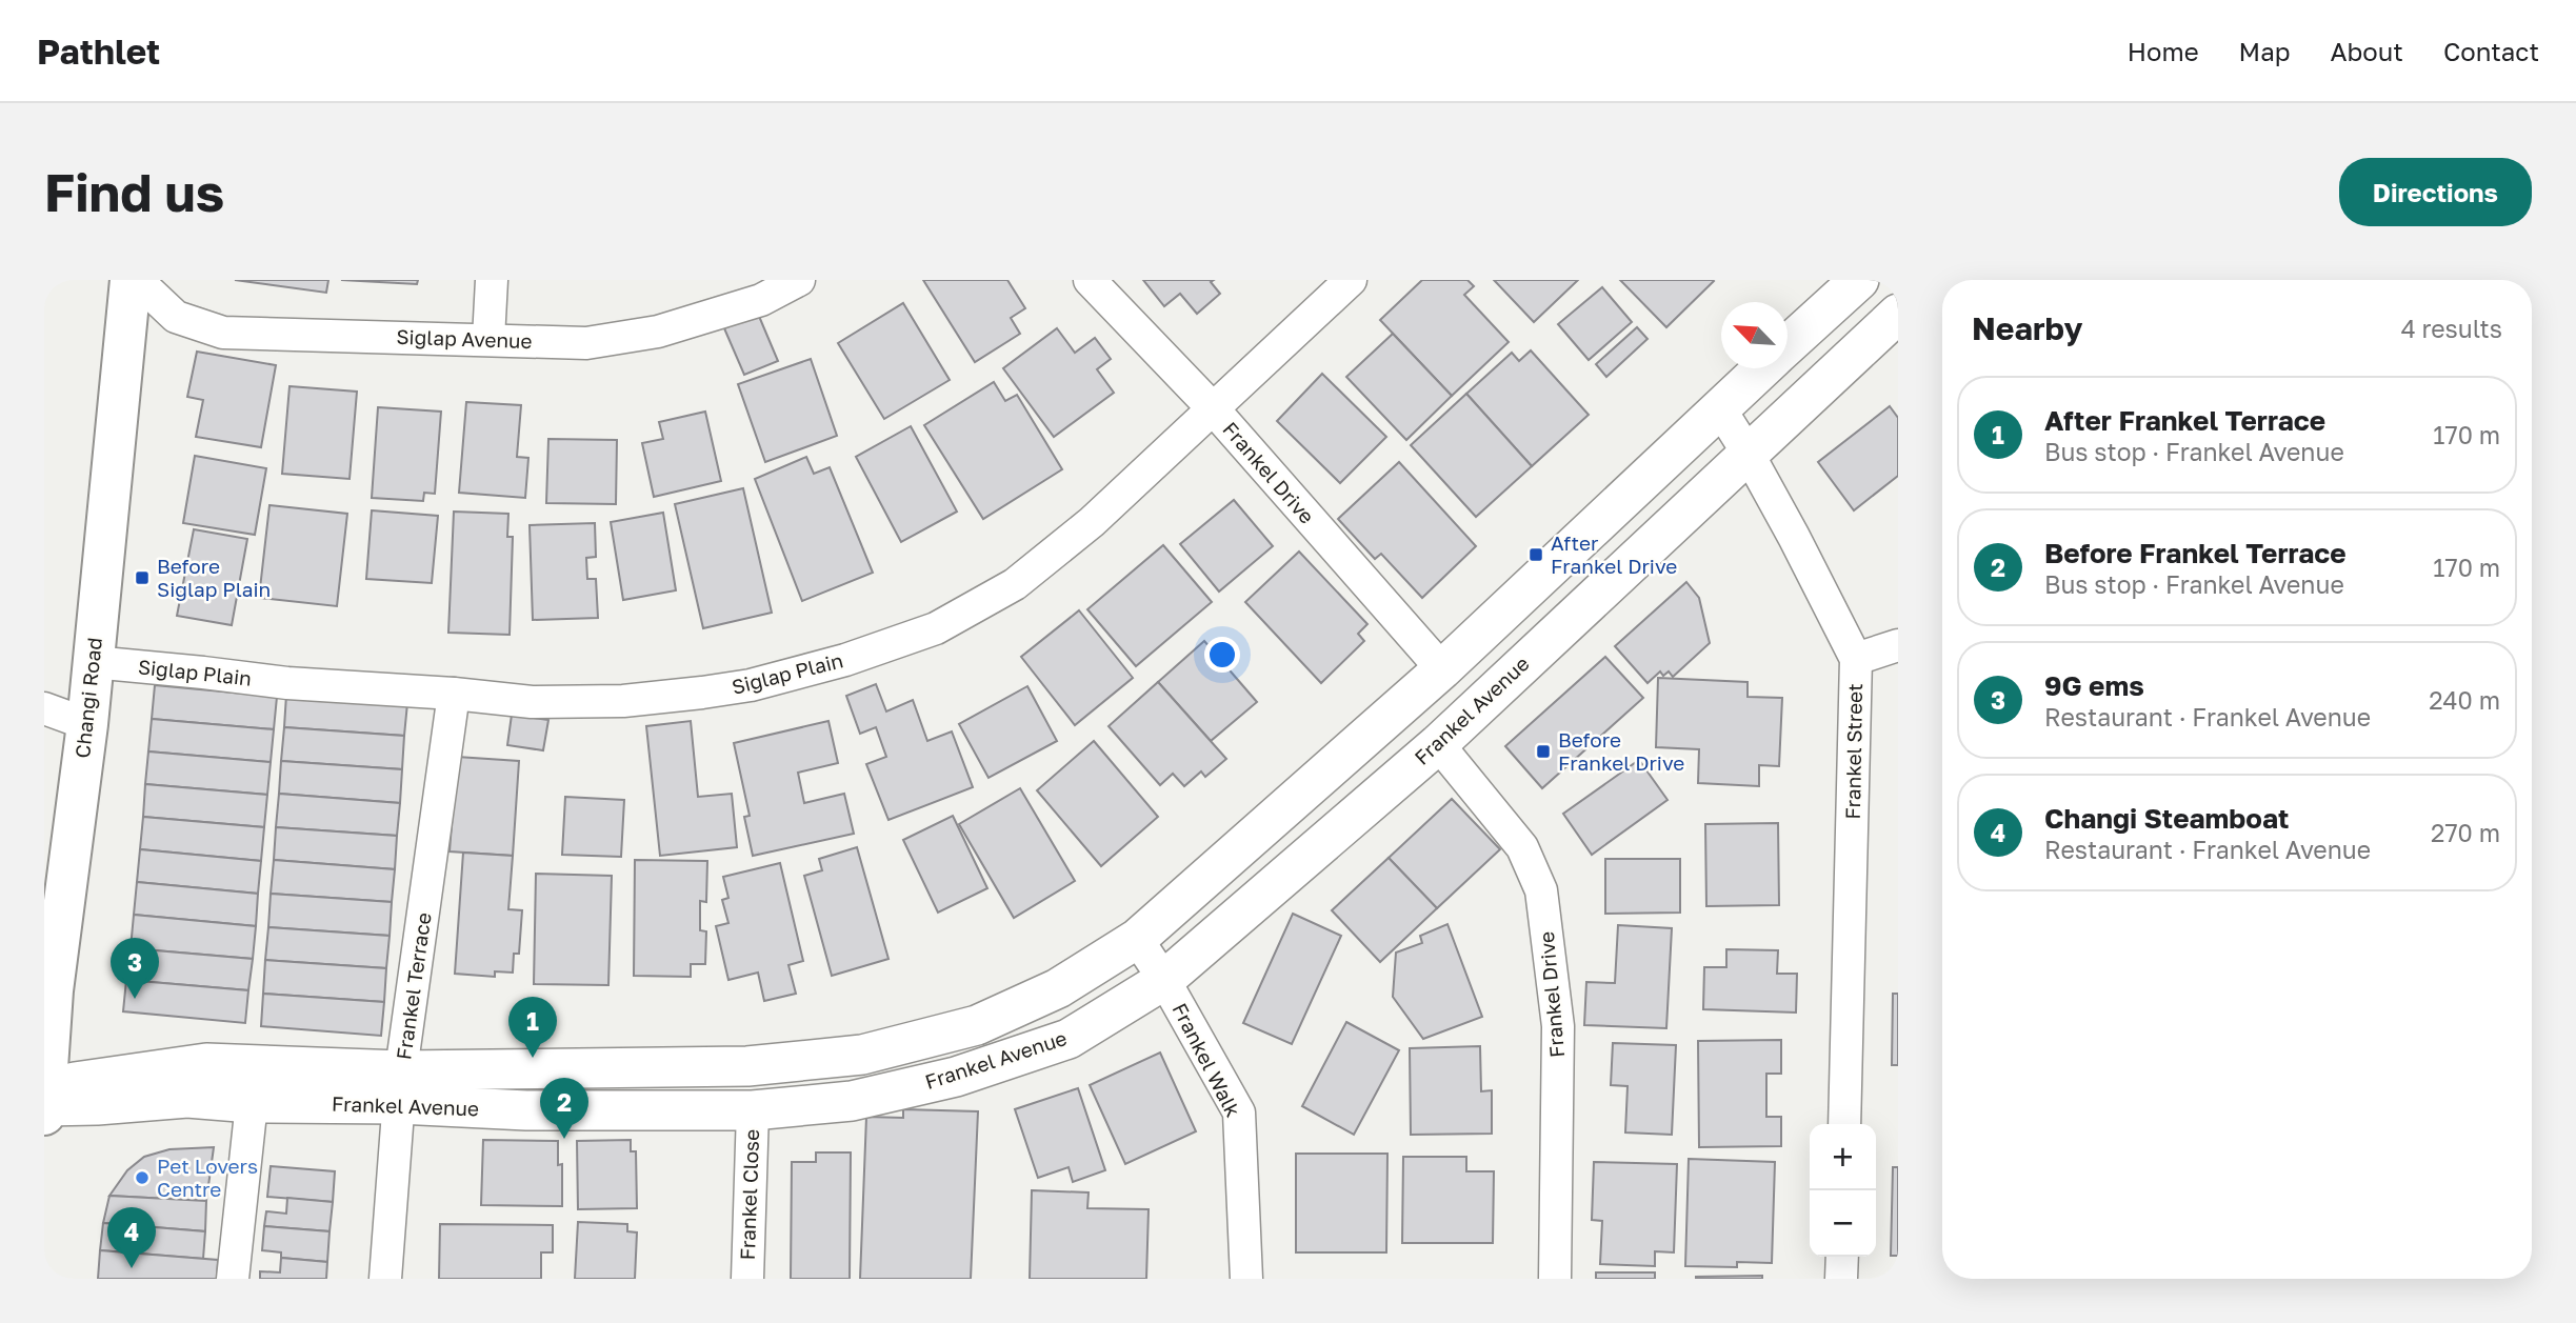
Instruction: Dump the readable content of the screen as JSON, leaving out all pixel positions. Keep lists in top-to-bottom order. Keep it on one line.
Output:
{"streets":{"main road":["Changi Road"],"street":["Siglap Avenue","Frankel Drive","Siglap Plain","Frankel Avenue","Frankel Street","Frankel Terrace","Frankel Walk","Frankel Close"]},"crossings":[["Frankel Drive","Siglap Plain"],["Frankel Drive","Frankel Avenue"],["Siglap Plain","Changi Road"],["Siglap Plain","Frankel Terrace"],["Changi Road","Frankel Avenue"],["Frankel Avenue","Frankel Street"],["Frankel Avenue","Frankel Terrace"],["Frankel Avenue","Frankel Walk"],["Frankel Avenue","Frankel Close"]],"places":{"transit":["After Frankel Drive","Before Siglap Plain","Before Frankel Drive"],"other":["Pet Lovers Centre"]},"north":"top left","page":{"header":"Pathlet","nav":["Home","Map","About","Contact"],"buttons":"Directions","title":"Find us","heading":["Nearby","4 results"],"list":[{"mark":"1","name":"After Frankel Terrace","note":"Bus stop · Frankel Avenue","value":"170 m"},{"mark":"2","name":"Before Frankel Terrace","note":"Bus stop · Frankel Avenue","value":"170 m"},{"mark":"3","name":"9G ems","note":"Restaurant · Frankel Avenue","value":"240 m"},{"mark":"4","name":"Changi Steamboat","note":"Restaurant · Frankel Avenue","value":"270 m"}],"pins":["3","1","2","4"],"map_buttons":["+","−"]}}
